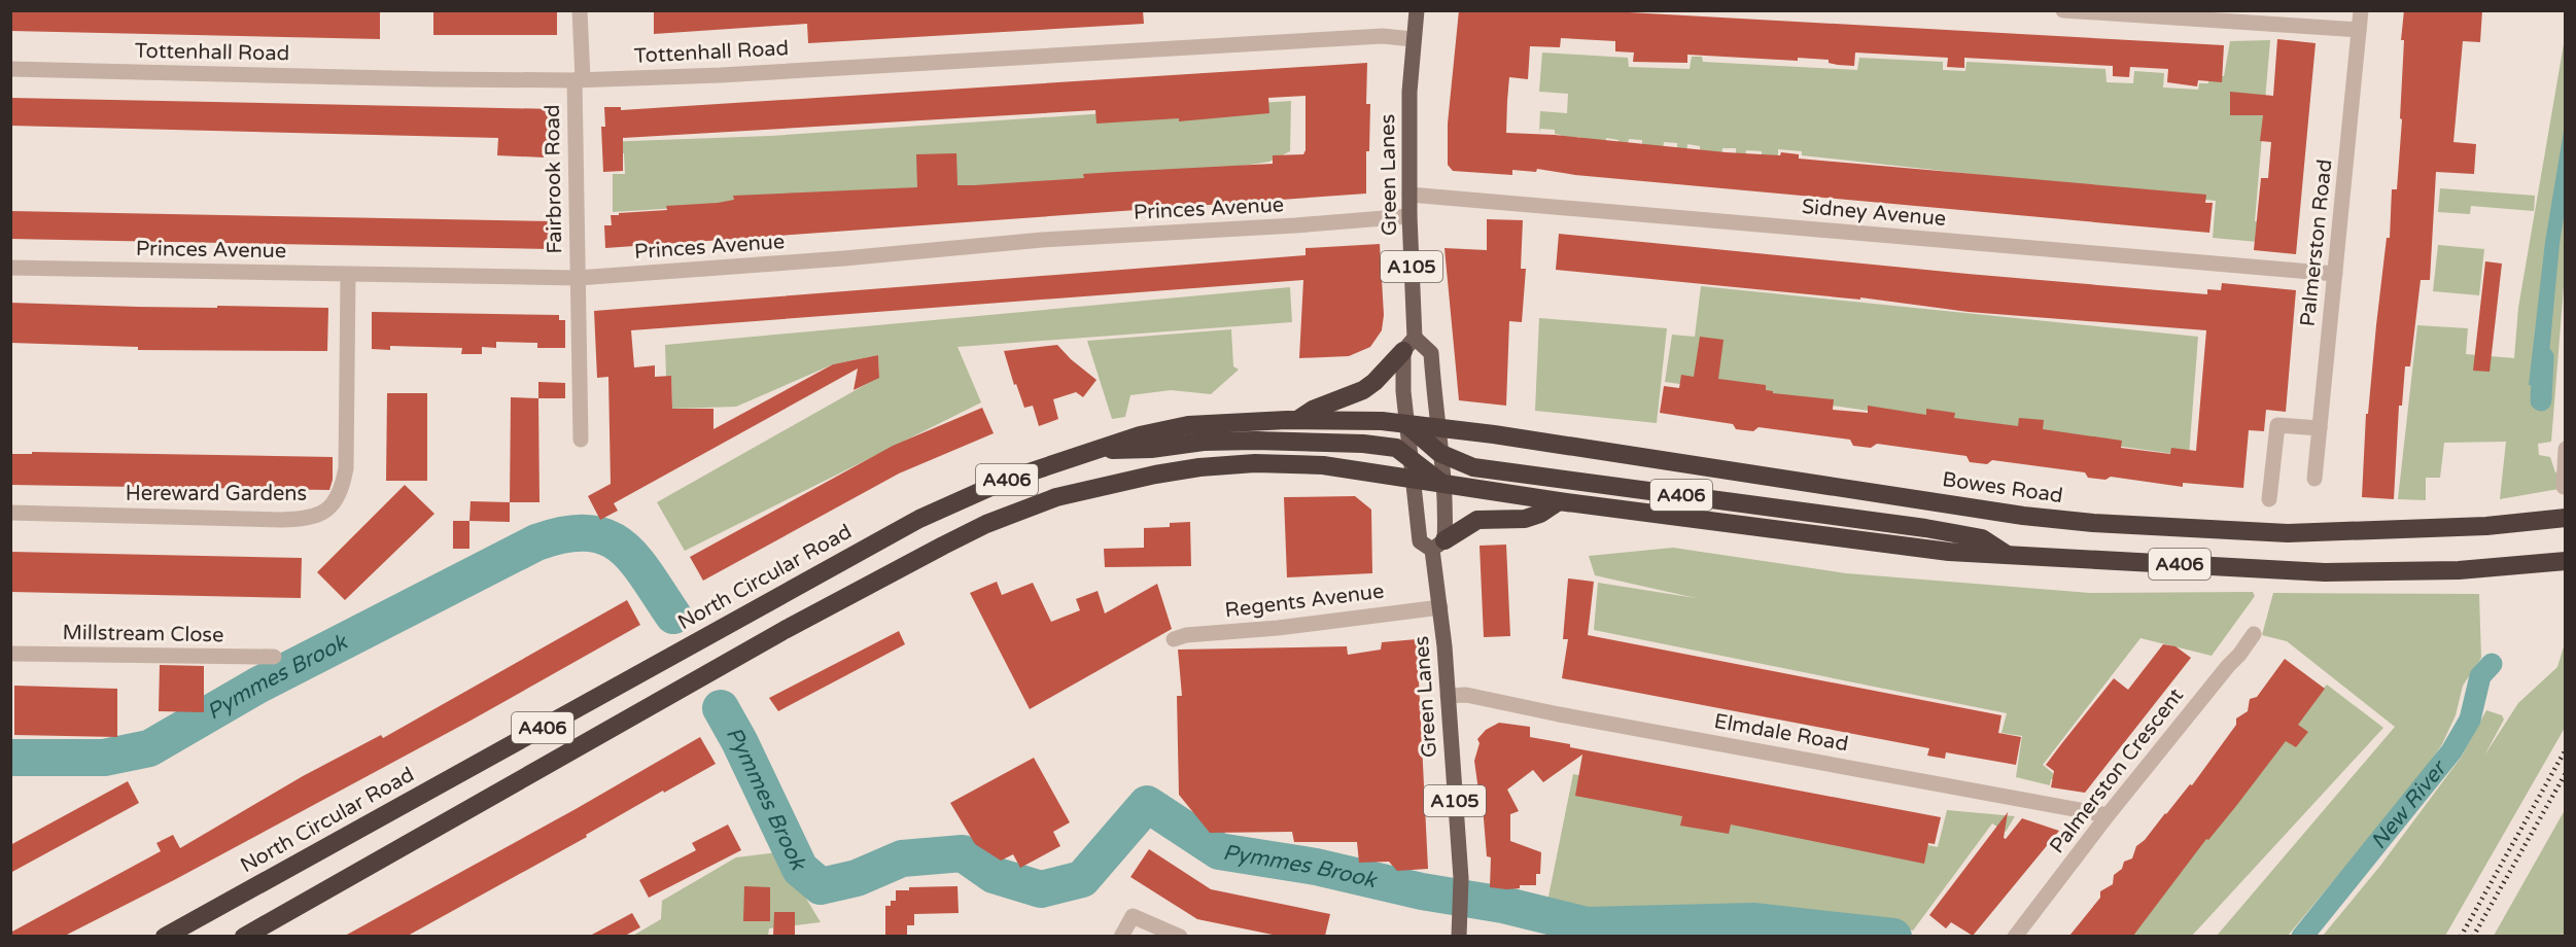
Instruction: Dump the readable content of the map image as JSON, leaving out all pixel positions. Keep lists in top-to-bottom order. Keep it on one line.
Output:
{"streets":{"highway":["A406","Bowes Road","North Circular Road"],"main road":["Green Lanes","A105"],"street":["Tottenhall Road","Fairbrook Road","Princes Avenue","Sidney Avenue","Palmerston Road","Hereward Gardens","Regents Avenue","Millstream Close","Elmdale Road","Palmerston Crescent"]},"crossings":[["Tottenhall Road","Green Lanes"],["Tottenhall Road","Fairbrook Road"],["Green Lanes","Princes Avenue"],["Green Lanes","Sidney Avenue"],["Green Lanes","A406"],["Green Lanes","Bowes Road"],["Green Lanes","North Circular Road"],["Green Lanes","Regents Avenue"],["Green Lanes","Elmdale Road"],["Fairbrook Road","Princes Avenue"],["Princes Avenue","Hereward Gardens"],["Sidney Avenue","Palmerston Road"],["A406","North Circular Road"],["Bowes Road","North Circular Road"],["Elmdale Road","Palmerston Crescent"]],"water":["Pymmes Brook","New River"]}
